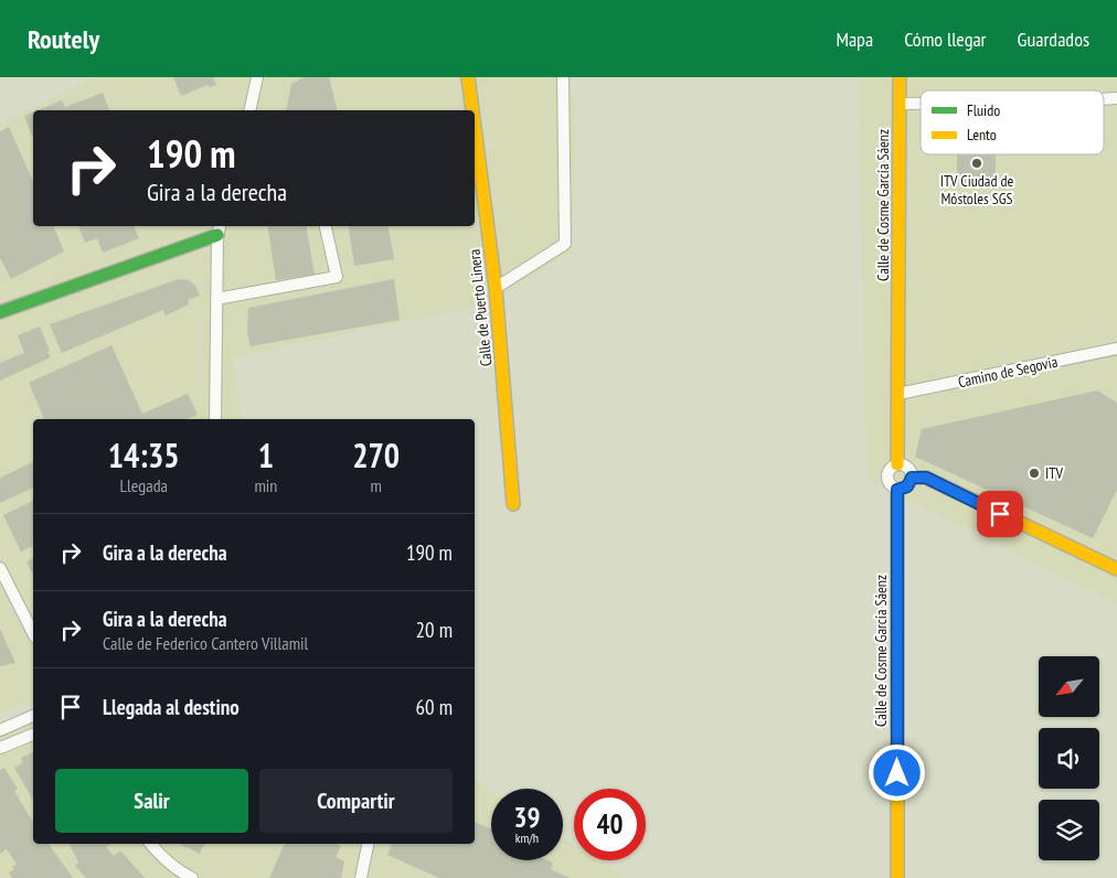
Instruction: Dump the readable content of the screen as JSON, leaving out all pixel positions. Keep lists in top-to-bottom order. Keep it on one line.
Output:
{"streets":{"street":["Calle de Cosme García Sáenz","Calle de Puerto Linera","Camino de Segovia"]},"crossings":[["Calle de Cosme García Sáenz","Camino de Segovia"]],"places":["ITV Ciudad de Móstoles SGS","ITV"],"legend":["Fluido","Lento"],"north":"bottom left","page":{"header":"Routely","nav":["Mapa","Cómo llegar","Guardados"],"turn":["190 m","Gira a la derecha"],"eta":["14:35","Llegada","1","min","270","m"],"list":[{"name":"Gira a la derecha","value":"190 m"},{"name":"Gira a la derecha","note":"Calle de Federico Cantero Villamil","value":"20 m"},{"name":"Llegada al destino","value":"60 m"}],"buttons":["Salir","Compartir"],"speed":"39 km/h","limit":"40"}}
